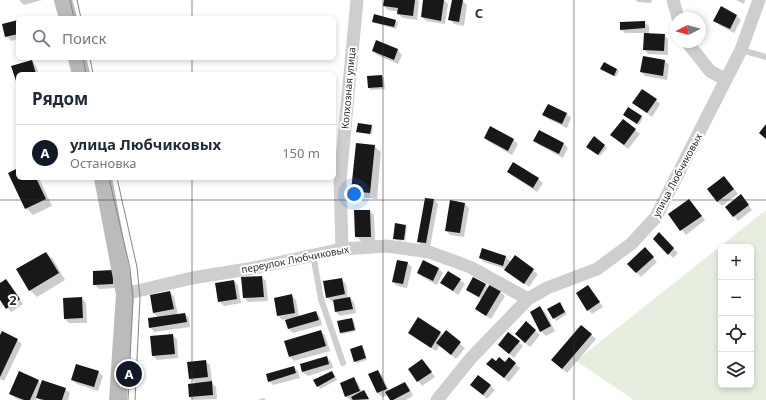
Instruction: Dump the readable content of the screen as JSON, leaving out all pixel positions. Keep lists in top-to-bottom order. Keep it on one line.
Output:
{"streets":{"street":["Колхозная улица","улица Любчиковых","переулок Любчиковых"]},"crossings":[["Колхозная улица","переулок Любчиковых"],["улица Любчиковых","переулок Любчиковых"]],"north":"left","page":{"search":"Поиск","heading":"Рядом","list":[{"mark":"A","name":"улица Любчиковых","note":"Остановка","value":"150 m"}],"map_buttons":["+","−"],"pins":"A"},"grid":{"columns":["C"],"rows":["2"]}}
